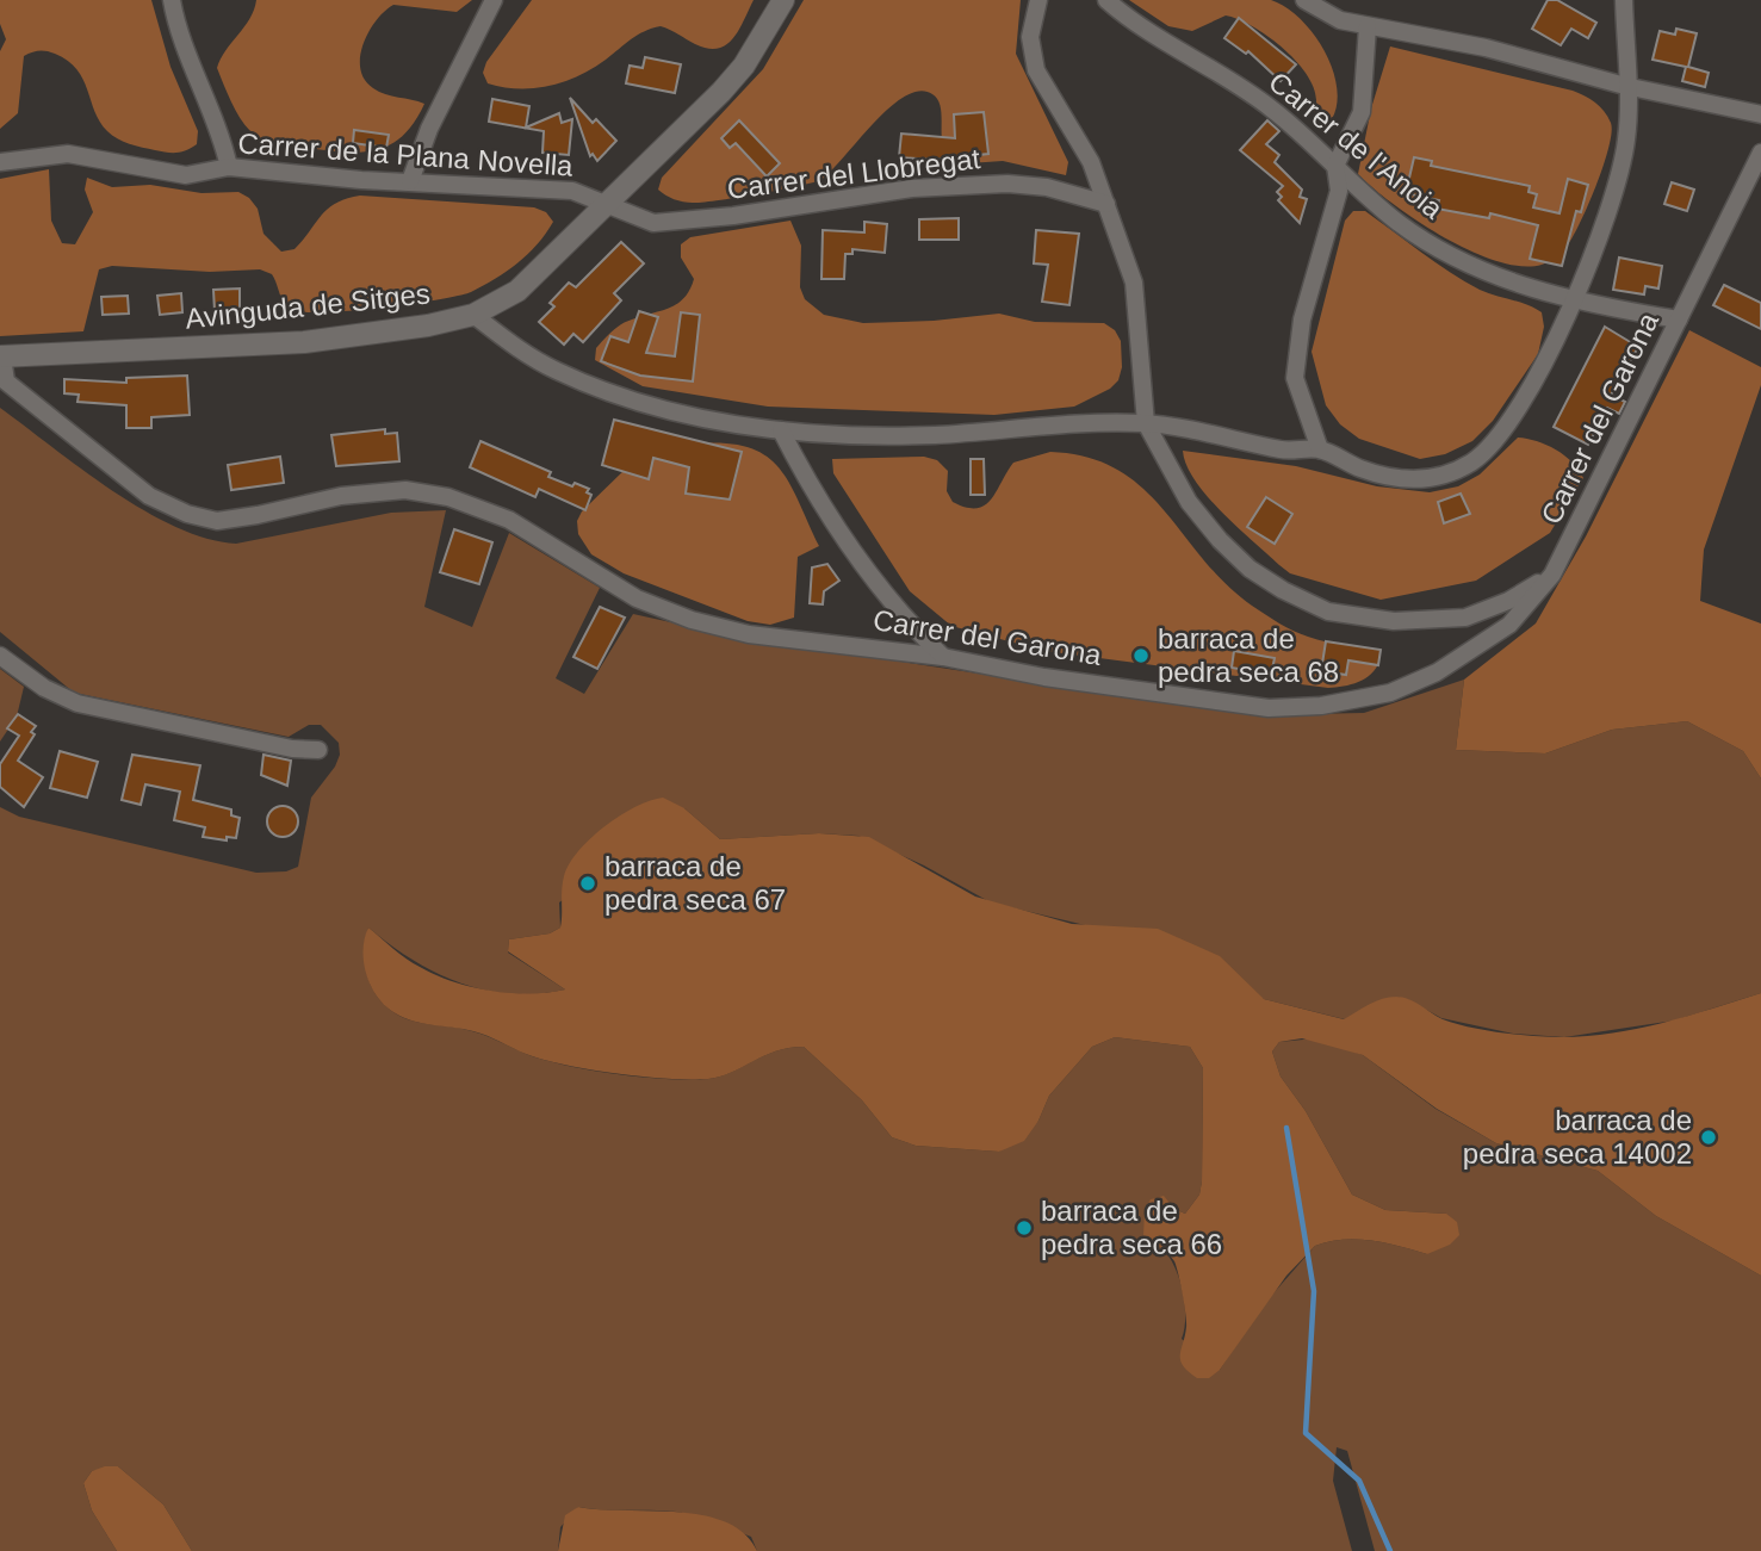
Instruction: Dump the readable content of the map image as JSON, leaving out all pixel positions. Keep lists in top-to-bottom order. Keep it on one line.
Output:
{"streets":{"street":["Carrer de l'Anoia","Carrer de la Plana Novella","Carrer del Llobregat","Avinguda de Sitges","Carrer del Garona"]},"crossings":[["Carrer de l'Anoia","Carrer del Garona"],["Carrer de la Plana Novella","Carrer del Llobregat"],["Carrer de la Plana Novella","Avinguda de Sitges"],["Carrer del Llobregat","Avinguda de Sitges"],["Avinguda de Sitges","Carrer del Garona"]],"places":["barraca de pedra seca 68","barraca de pedra seca 67","barraca de pedra seca 14002","barraca de pedra seca 66"]}
